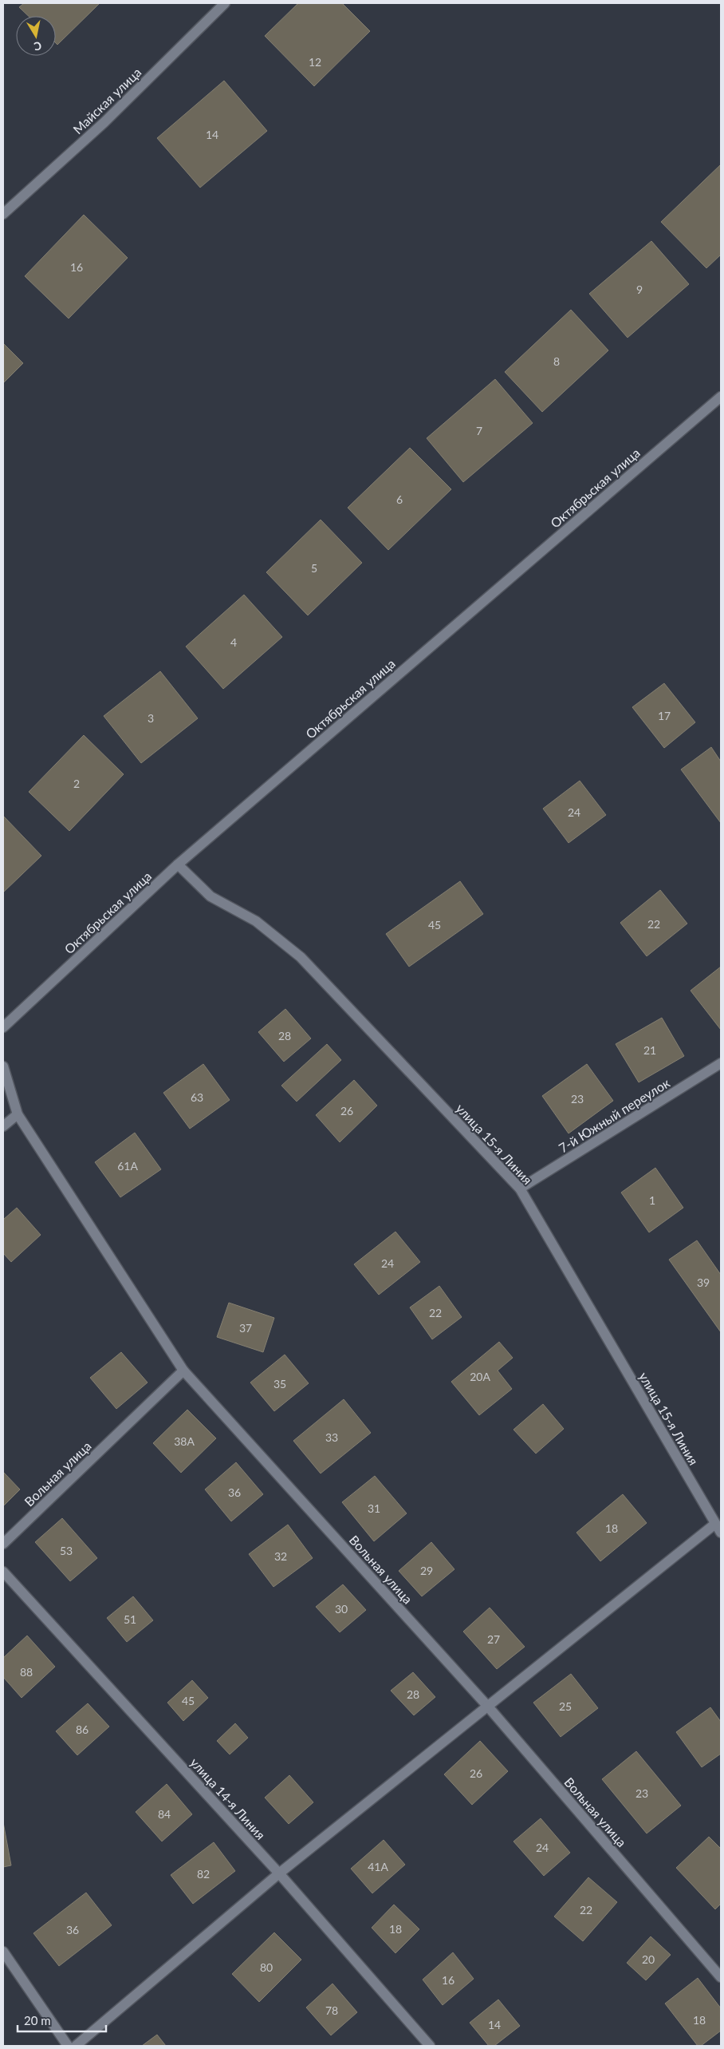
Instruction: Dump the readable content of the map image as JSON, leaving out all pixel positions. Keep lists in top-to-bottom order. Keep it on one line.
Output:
{"streets":{"street":["Майская улица","Октябрьская улица","7-й Южный переулок","улица 15-я Линия","Вольная улица","улица 14-я Линия"]},"crossings":[["Октябрьская улица","улица 15-я Линия"],["7-й Южный переулок","улица 15-я Линия"]],"house_numbers":["12","14","16","9","8","7","6","5","4","17","3","2","24","22","45","28","21","63","23","26","61А","1","24","39","22","37","20А","35","33","38А","36","31","18","53","32","29","30","51","27","88","28","45","25","86","26","23","84","24","41А","82","22","18","36","20","80","16","78","18","14"],"scale_bar":"20 m","north":"bottom"}
